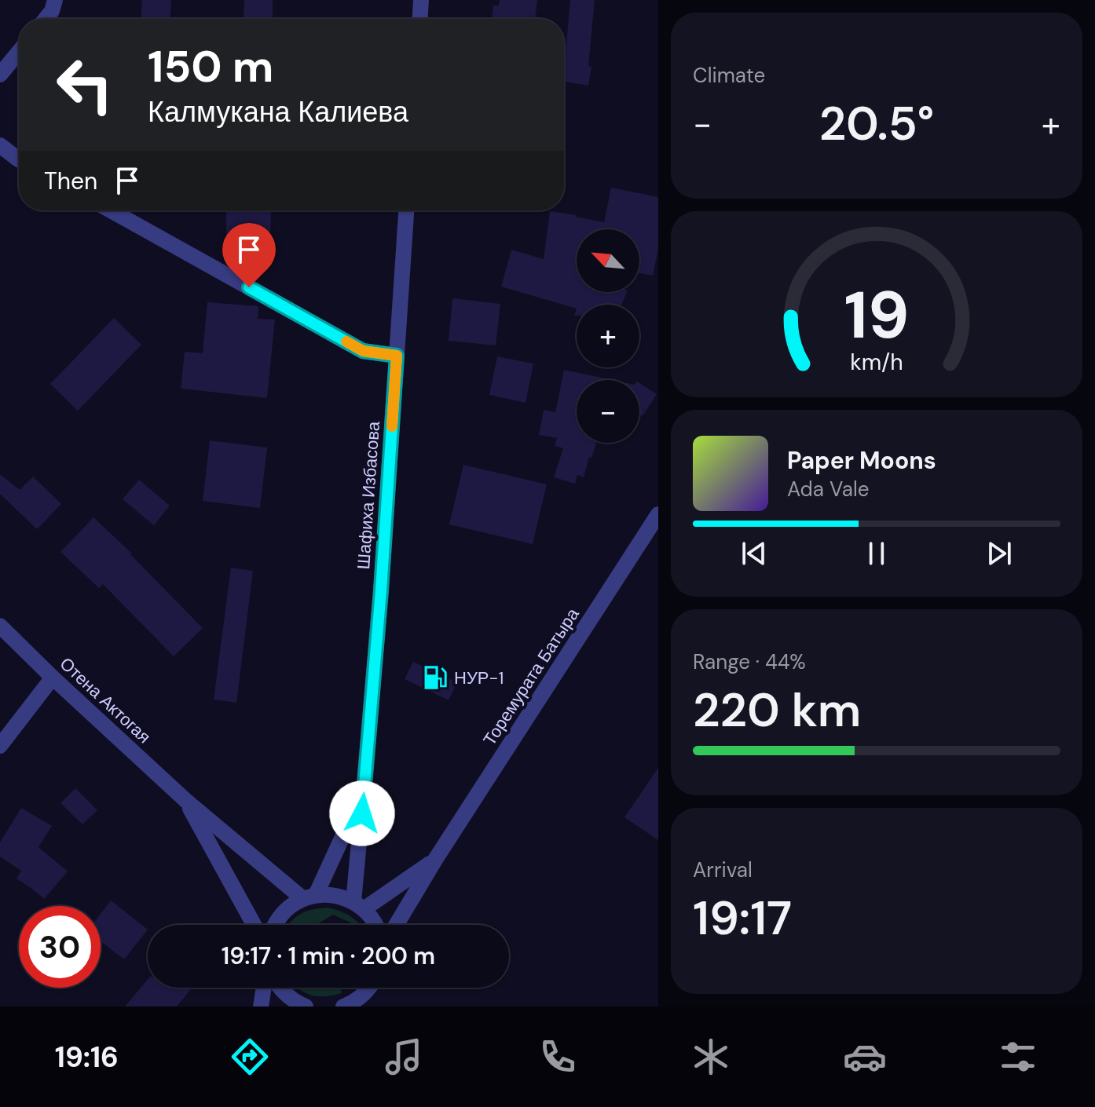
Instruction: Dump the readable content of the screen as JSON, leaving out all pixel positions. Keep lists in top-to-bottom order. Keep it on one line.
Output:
{"streets":{"street":["Шафиха Избасова","Торемурата Батыра","Отена Актогая"]},"places":{"fuel station":["НУР-1"]},"north":"top left","page":{"tile":["Climate",["Range · 44%","220 km"],["Arrival","19:17"]],"turn":["150 m","Калмукана Калиева"],"heat":["−","20.5°","+"],"then":"Then","map_buttons":["+","−"],"song":["Paper Moons","Ada Vale"],"limit":"30","trip":"19:17 · 1 min · 200 m","tabs":"19:16","gauge":["19","km/h"]}}
